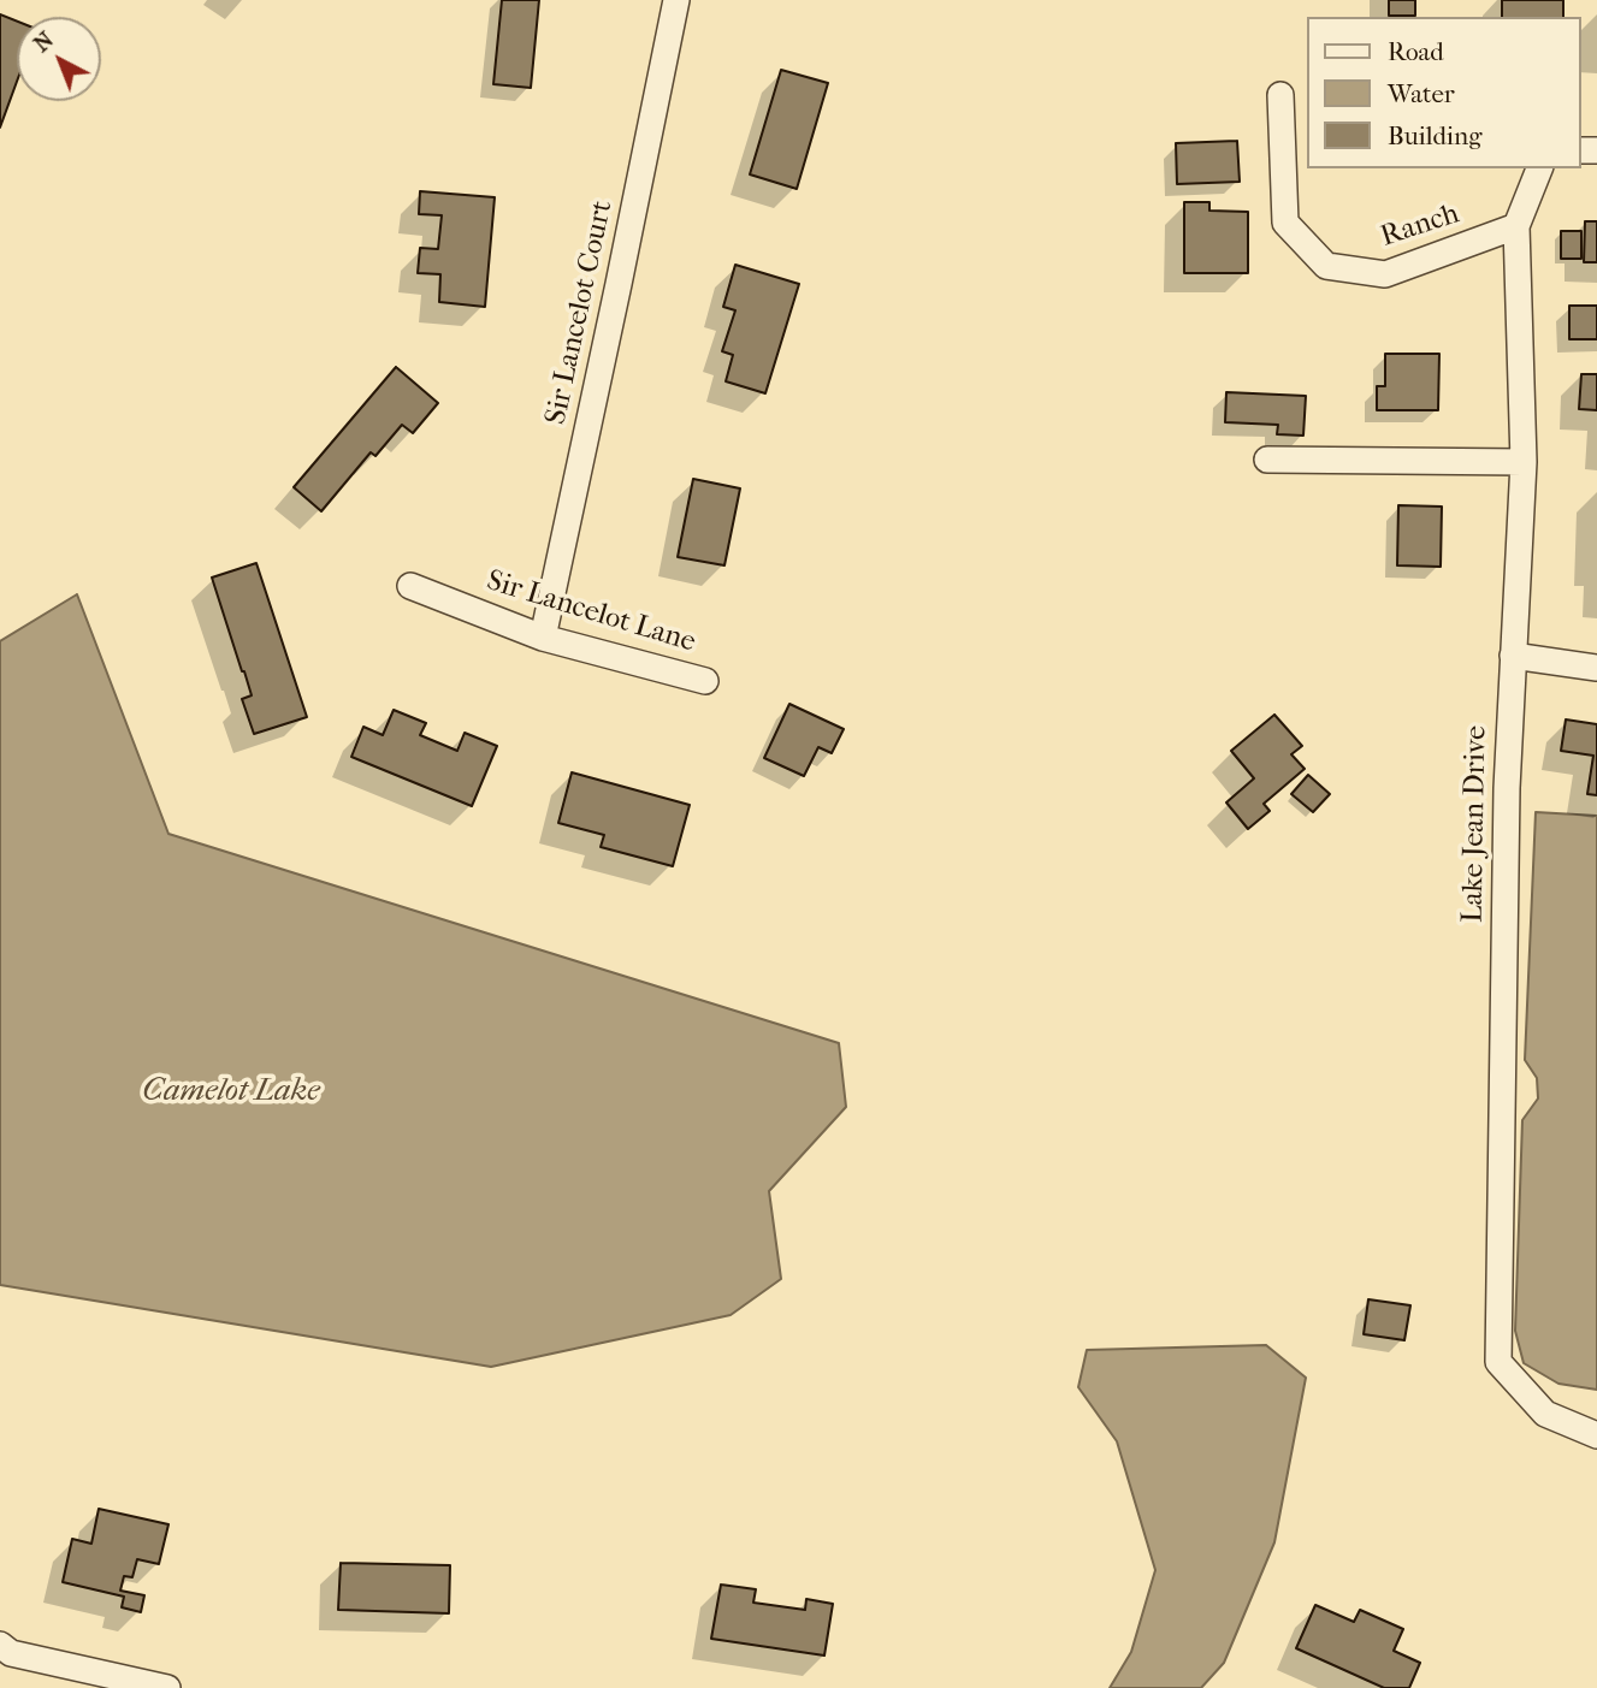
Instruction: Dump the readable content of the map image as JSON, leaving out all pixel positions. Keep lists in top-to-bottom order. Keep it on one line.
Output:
{"streets":{"street":["Ranch","Sir Lancelot Court","Sir Lancelot Lane","Lake Jean Drive"]},"crossings":[["Ranch","Lake Jean Drive"],["Sir Lancelot Court","Sir Lancelot Lane"]],"water":["Camelot Lake"],"legend":["Road","Water","Building"],"north":"top left"}
